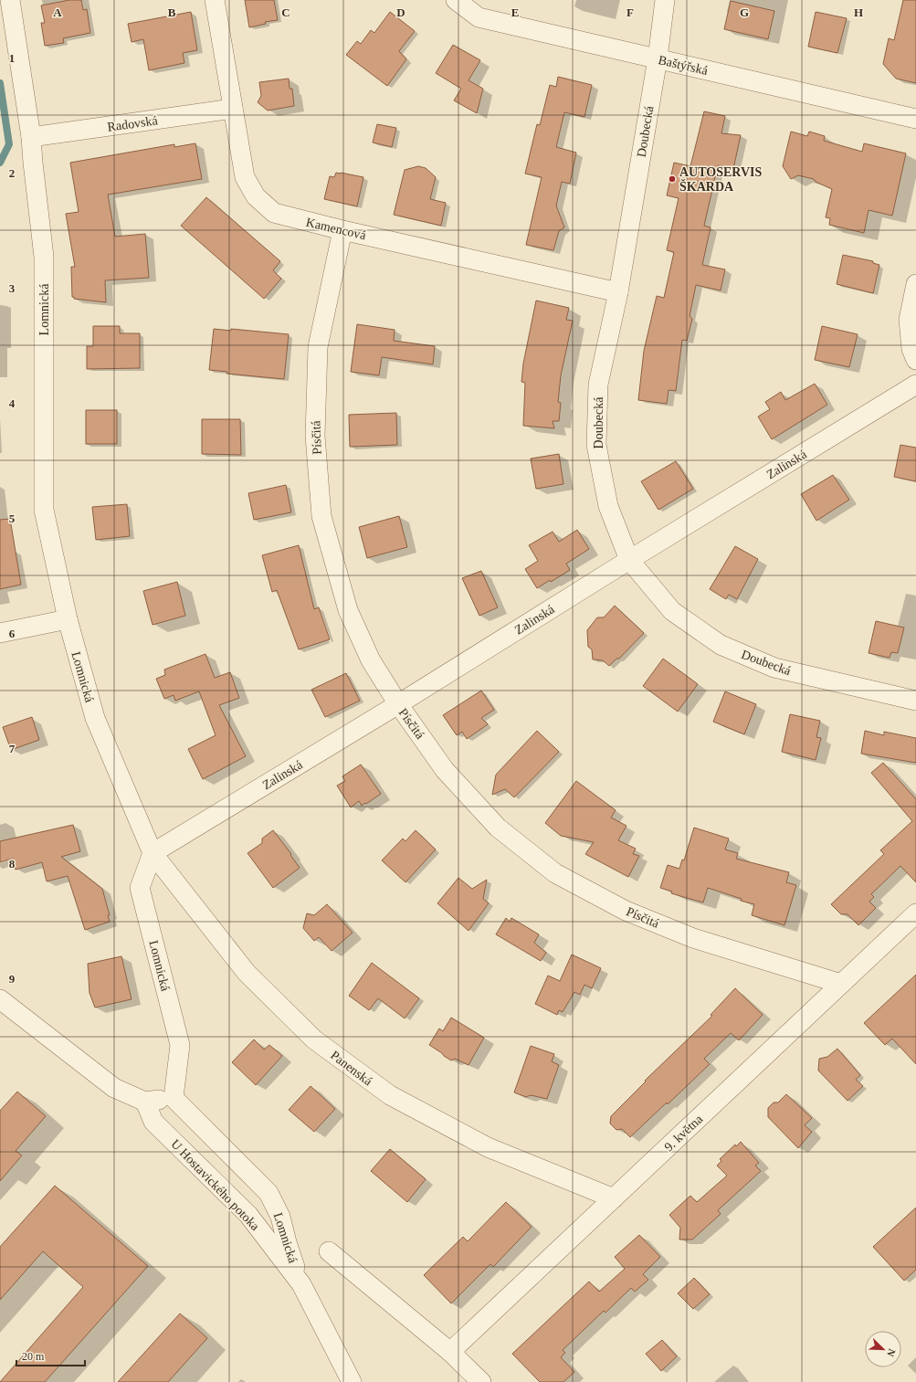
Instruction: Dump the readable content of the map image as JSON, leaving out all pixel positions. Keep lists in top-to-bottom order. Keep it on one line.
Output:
{"streets":{"street":["Baštýřská","Radovská","Doubecká","Kamencová","Lomnická","Písčitá","Zalinská","Panenská","9. května","U Hostavického potoka"]},"crossings":[["Baštýřská","Doubecká"],["Radovská","Kamencová"],["Radovská","Lomnická"],["Doubecká","Kamencová"],["Doubecká","Zalinská"],["Kamencová","Písčitá"],["Lomnická","Zalinská"],["Lomnická","Panenská"],["Lomnická","U Hostavického potoka"],["Písčitá","Zalinská"],["Písčitá","9. května"],["Zalinská","Panenská"],["Panenská","9. května"]],"places":["AUTOSERVIS ŠKARDA"],"scale_bar":"20 m","north":"bottom right","grid":{"columns":["A","B","C","D","E","F","G","H"],"rows":["1","2","3","4","5","6","7","8","9"]}}
